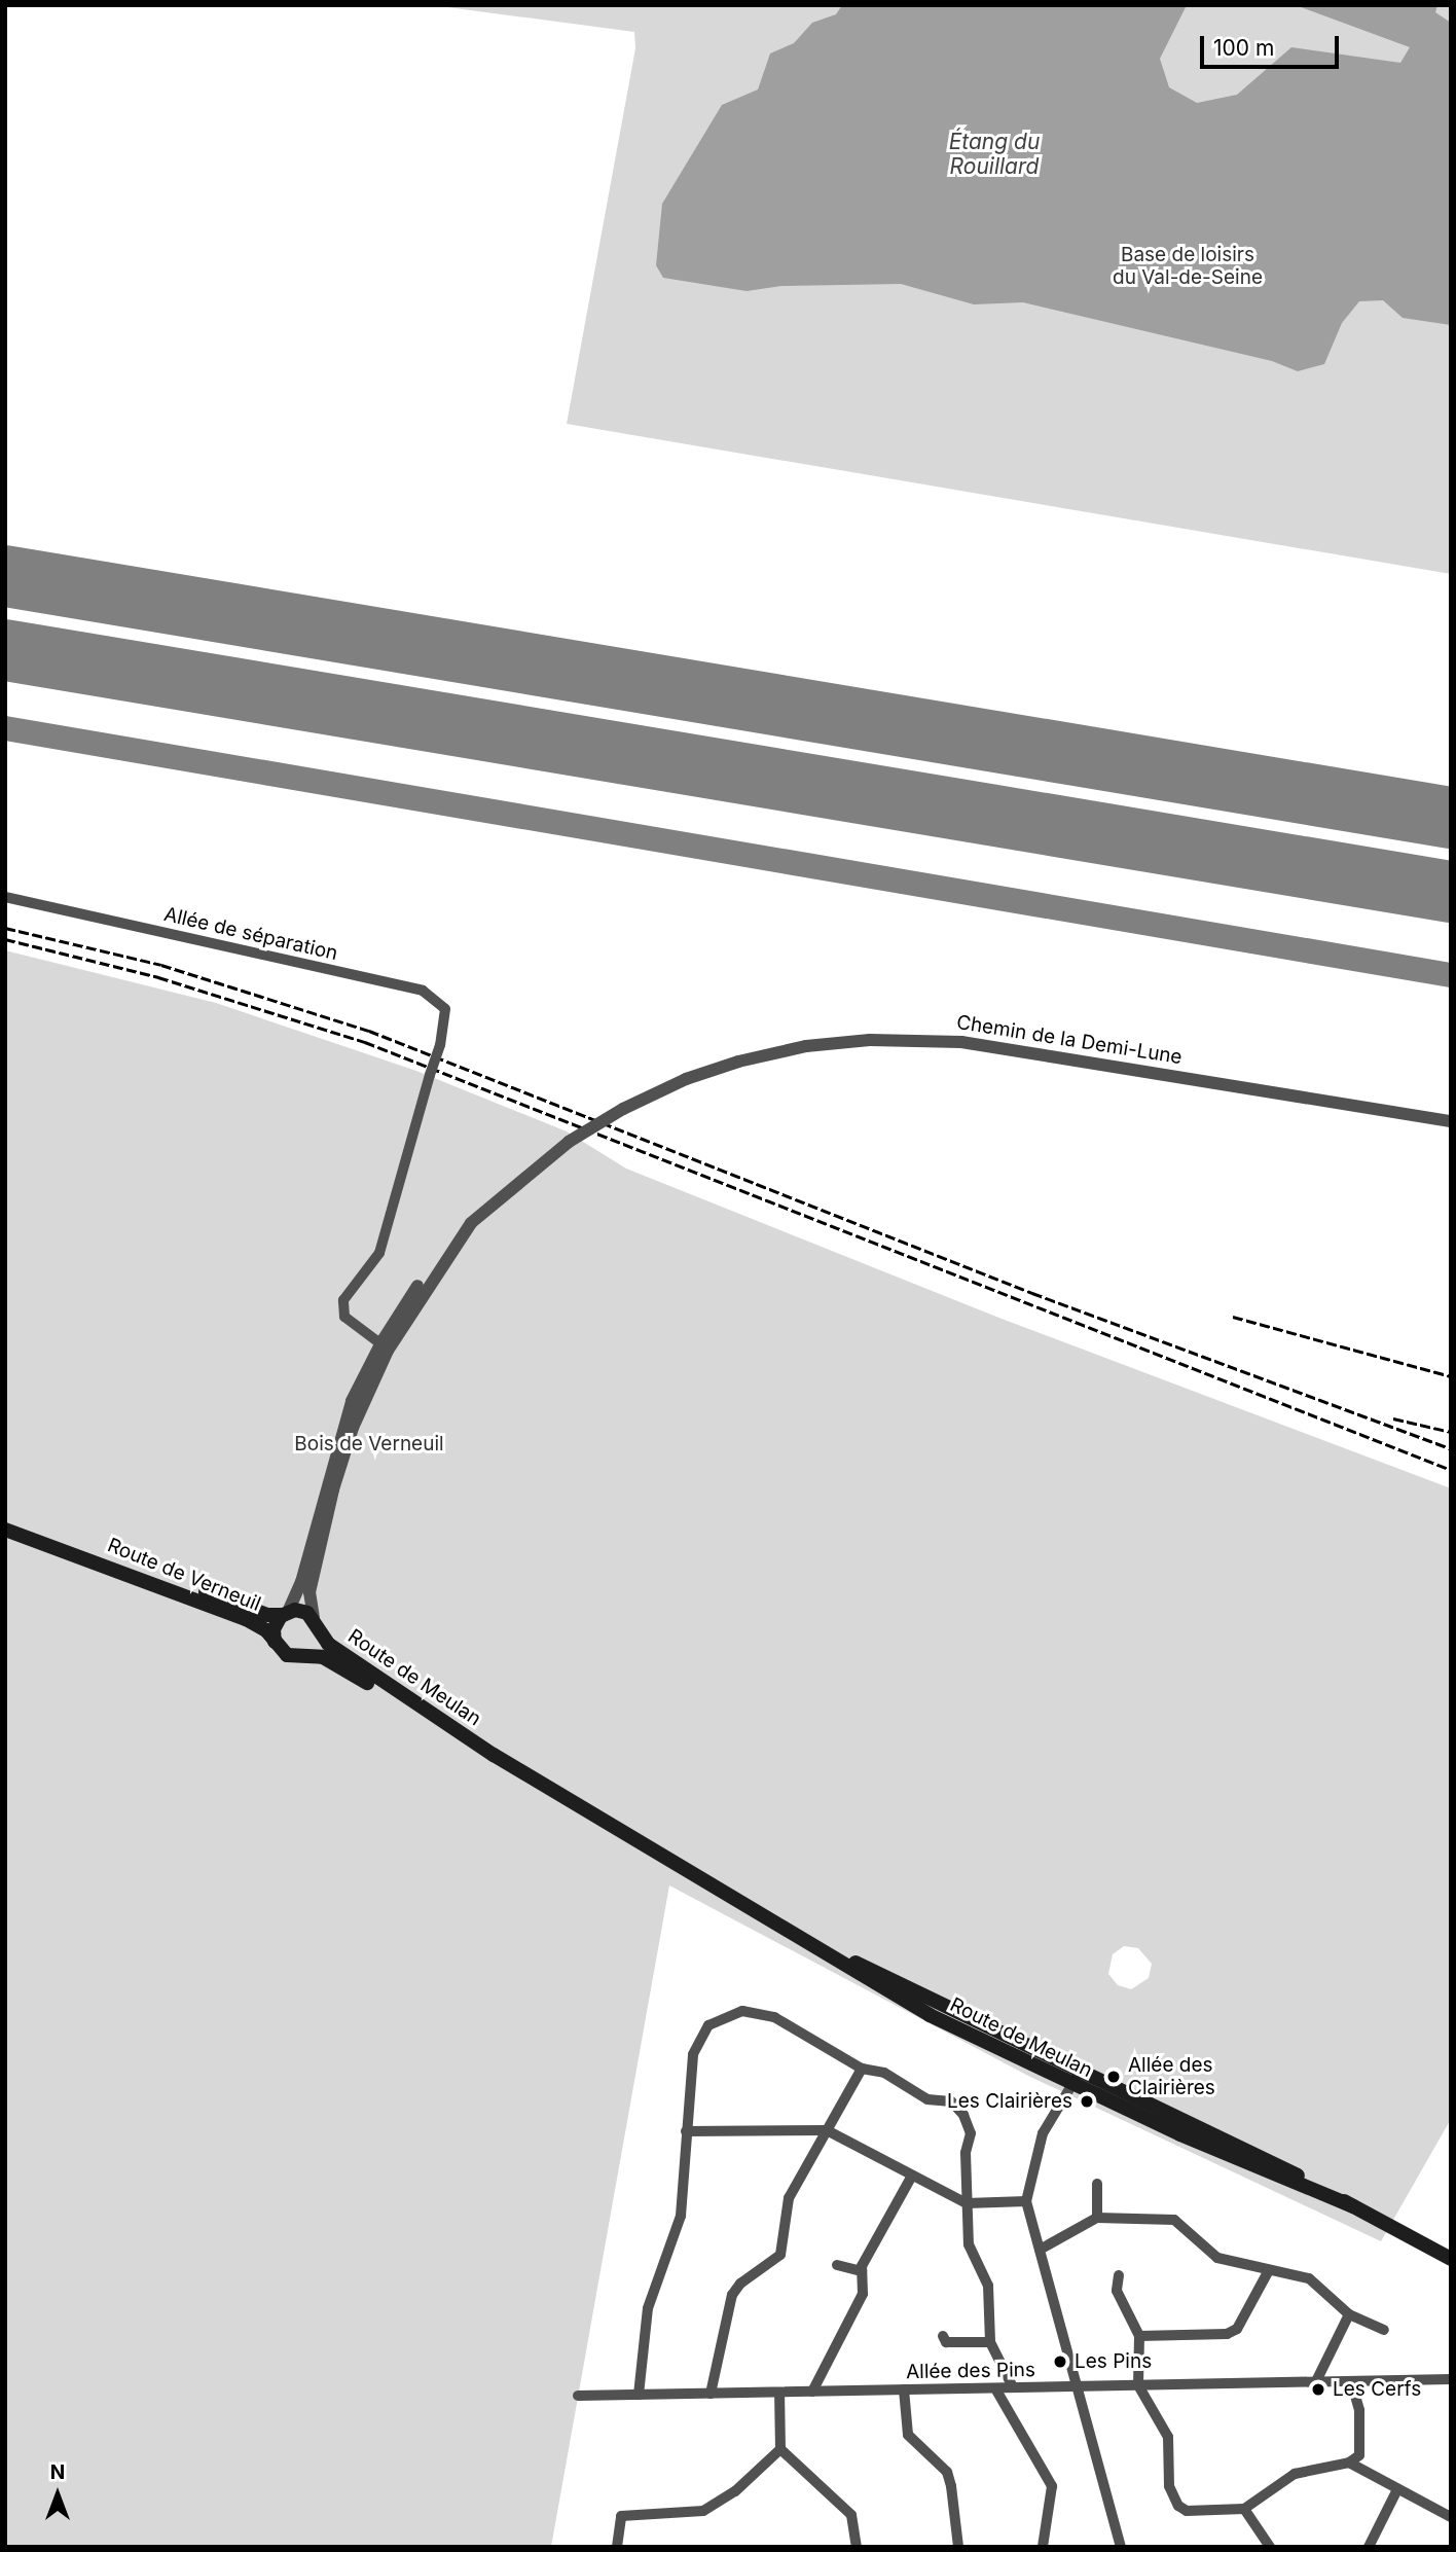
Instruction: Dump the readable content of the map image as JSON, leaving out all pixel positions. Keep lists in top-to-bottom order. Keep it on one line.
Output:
{"streets":{"main road":["Route de Verneuil","Route de Meulan"],"street":["Allée de séparation","Chemin de la Demi-Lune","Allée des Pins"]},"crossings":[["Allée de séparation","Chemin de la Demi-Lune"],["Route de Verneuil","Route de Meulan"]],"water":["Étang du Rouillard"],"parks":["Base de loisirs du Val-de-Seine","Bois de Verneuil"],"places":["Allée des Clairières","Les Clairières","Les Pins","Les Cerfs"],"scale_bar":"100 m","north":"top"}
